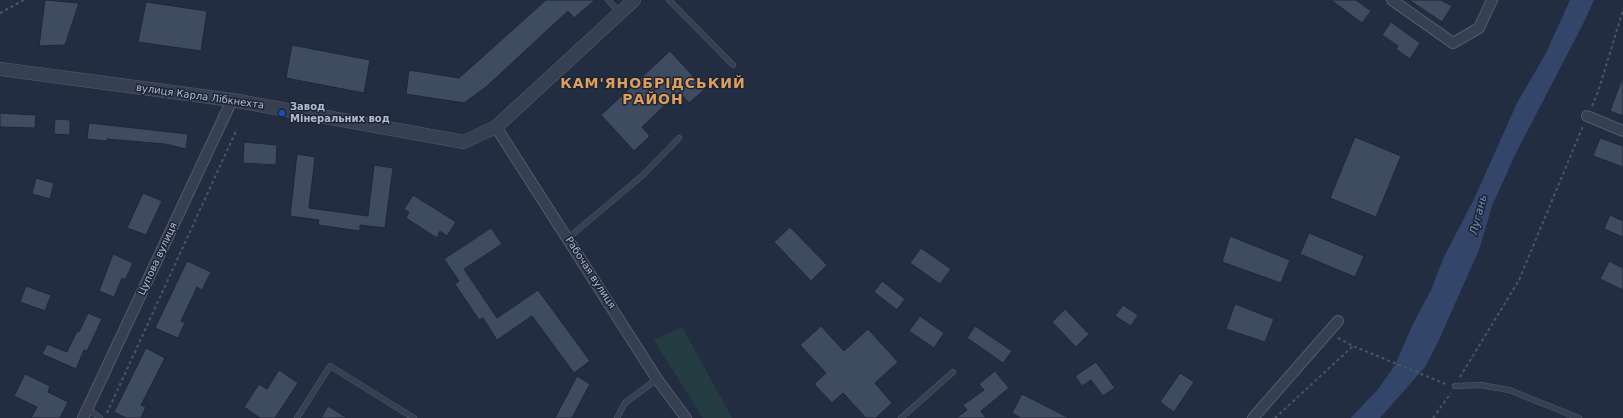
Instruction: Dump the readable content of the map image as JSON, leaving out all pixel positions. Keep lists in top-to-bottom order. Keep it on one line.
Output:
{"streets":{"street":["вулиця Карла Лібкнехта","Цупова вулиця","Рабочая вулиця"]},"crossings":[["вулиця Карла Лібкнехта","Цупова вулиця"],["вулиця Карла Лібкнехта","Рабочая вулиця"]],"districts":["КАМ'ЯНОБРІДСЬКИЙ РАЙОН"],"water":["Лугань"],"places":["Завод Мінеральних вод"]}
